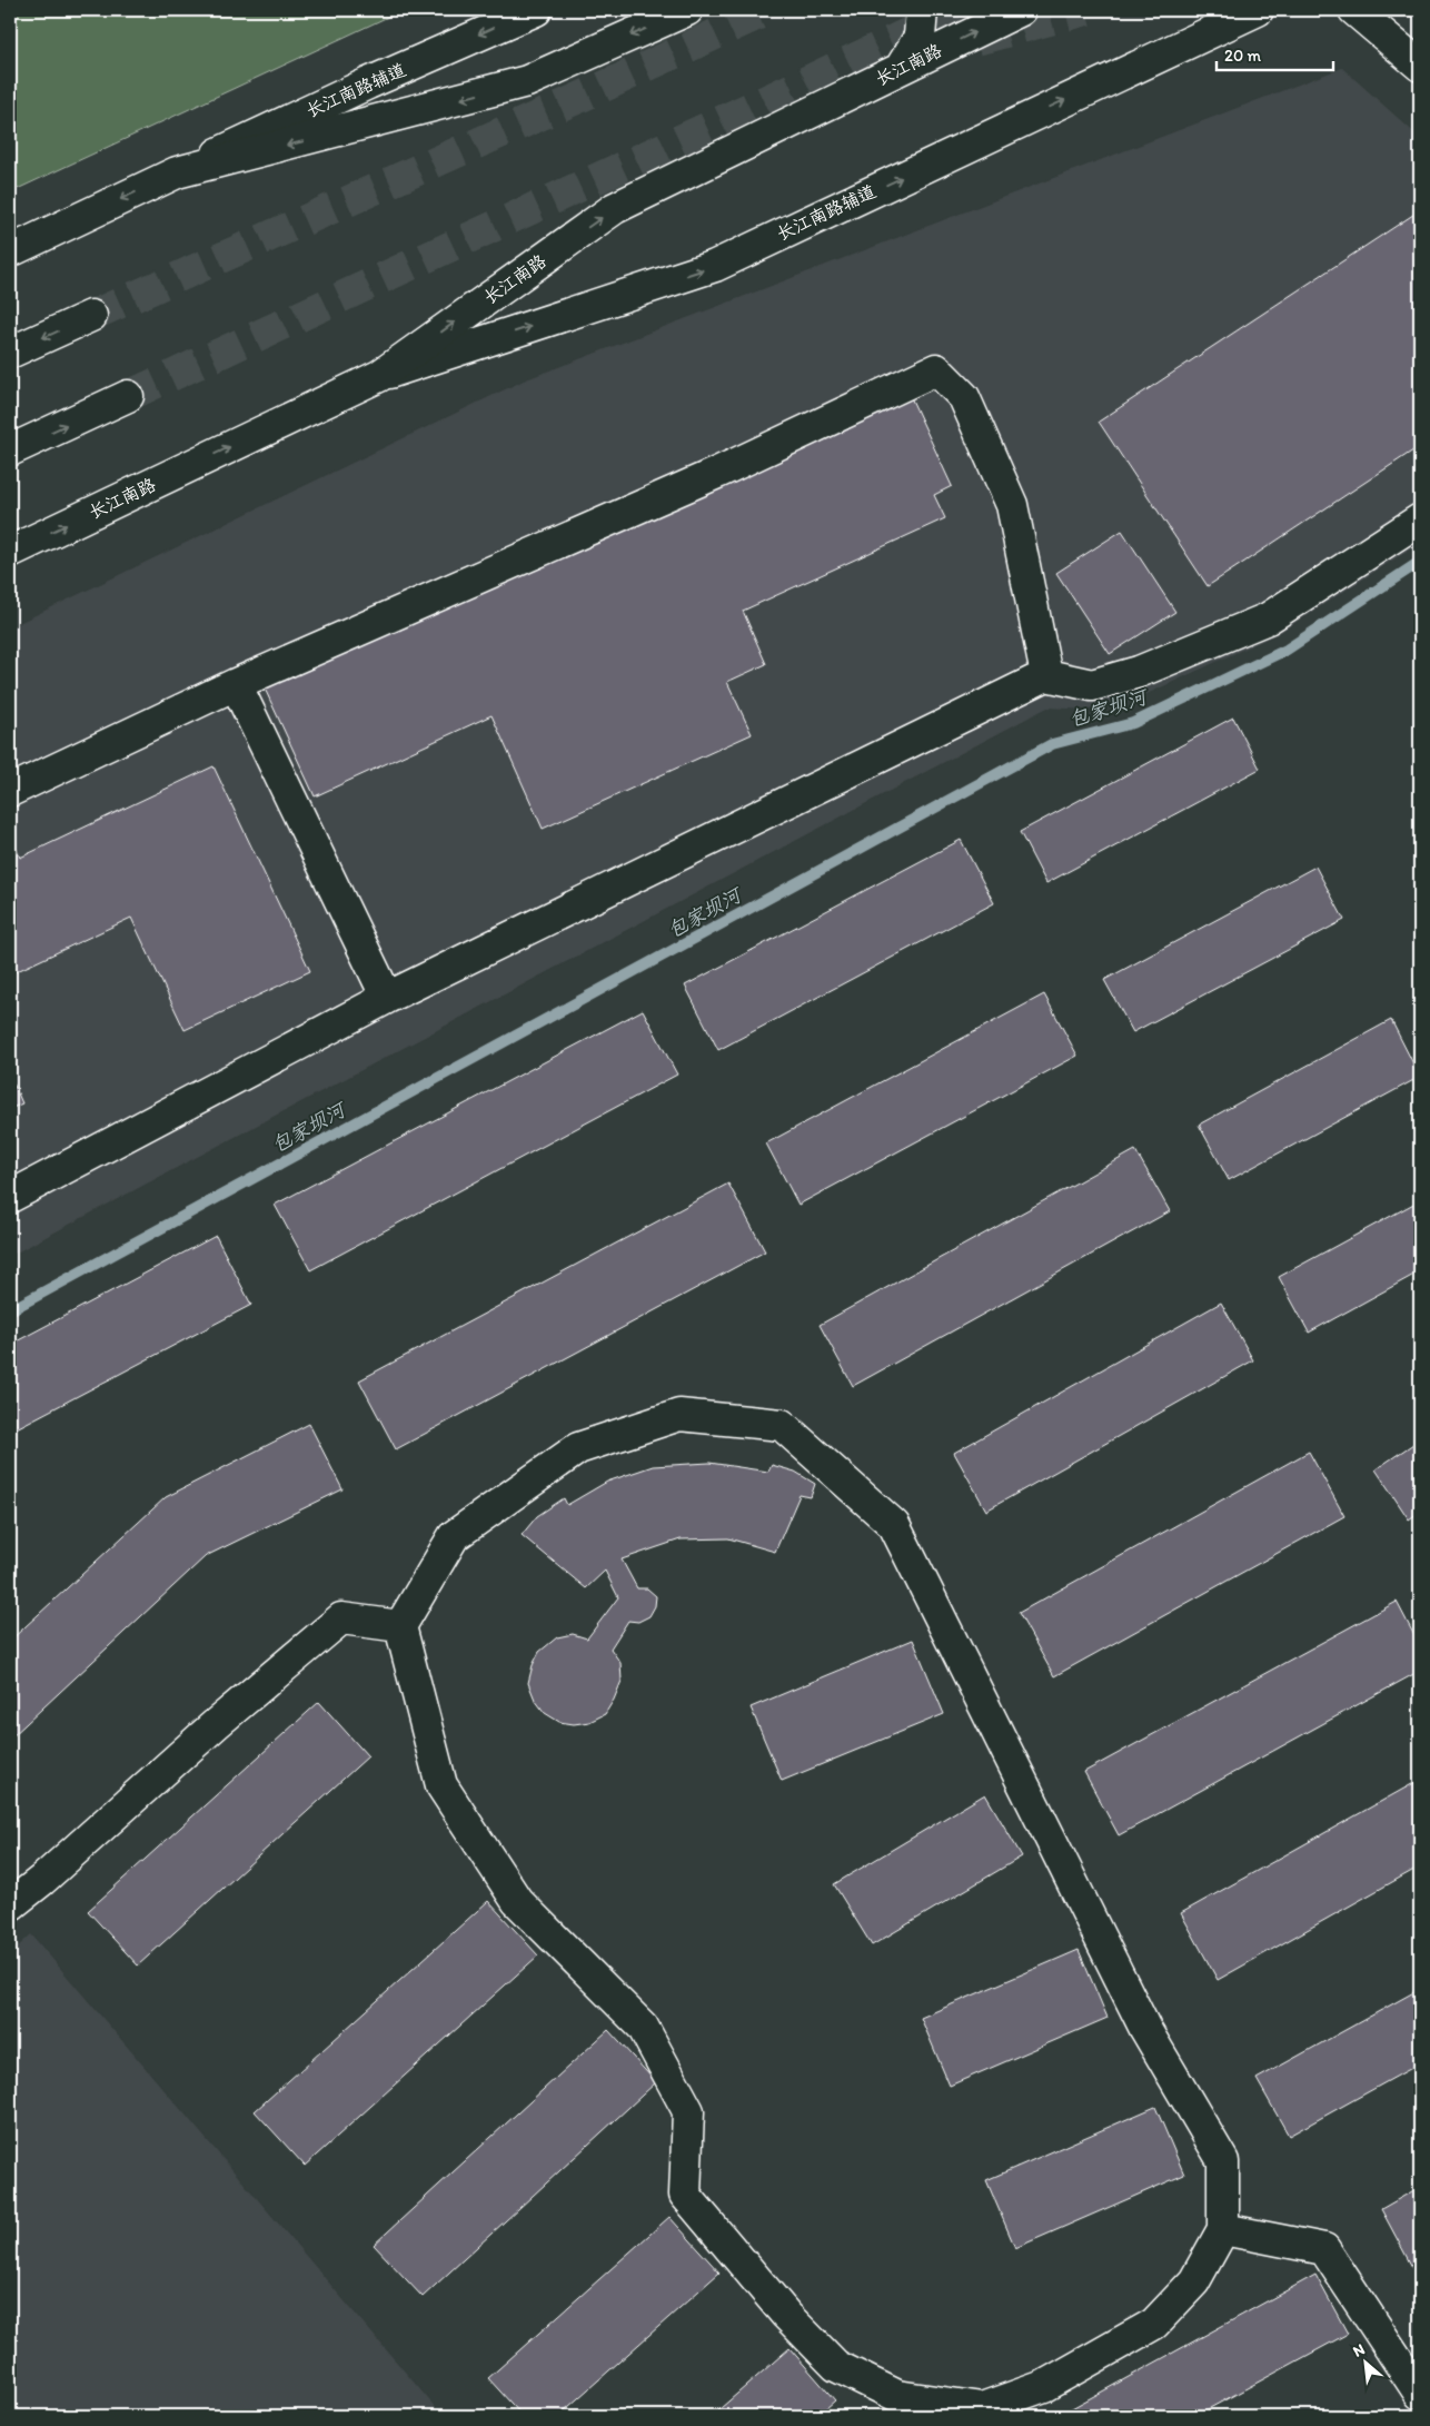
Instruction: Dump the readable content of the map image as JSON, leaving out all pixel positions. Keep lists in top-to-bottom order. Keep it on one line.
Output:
{"streets":{"main road":["长江南路","长江南路辅道"]},"crossings":[["长江南路","长江南路辅道"]],"water":["包家坝河"],"scale_bar":"20 m","north":"top left"}
